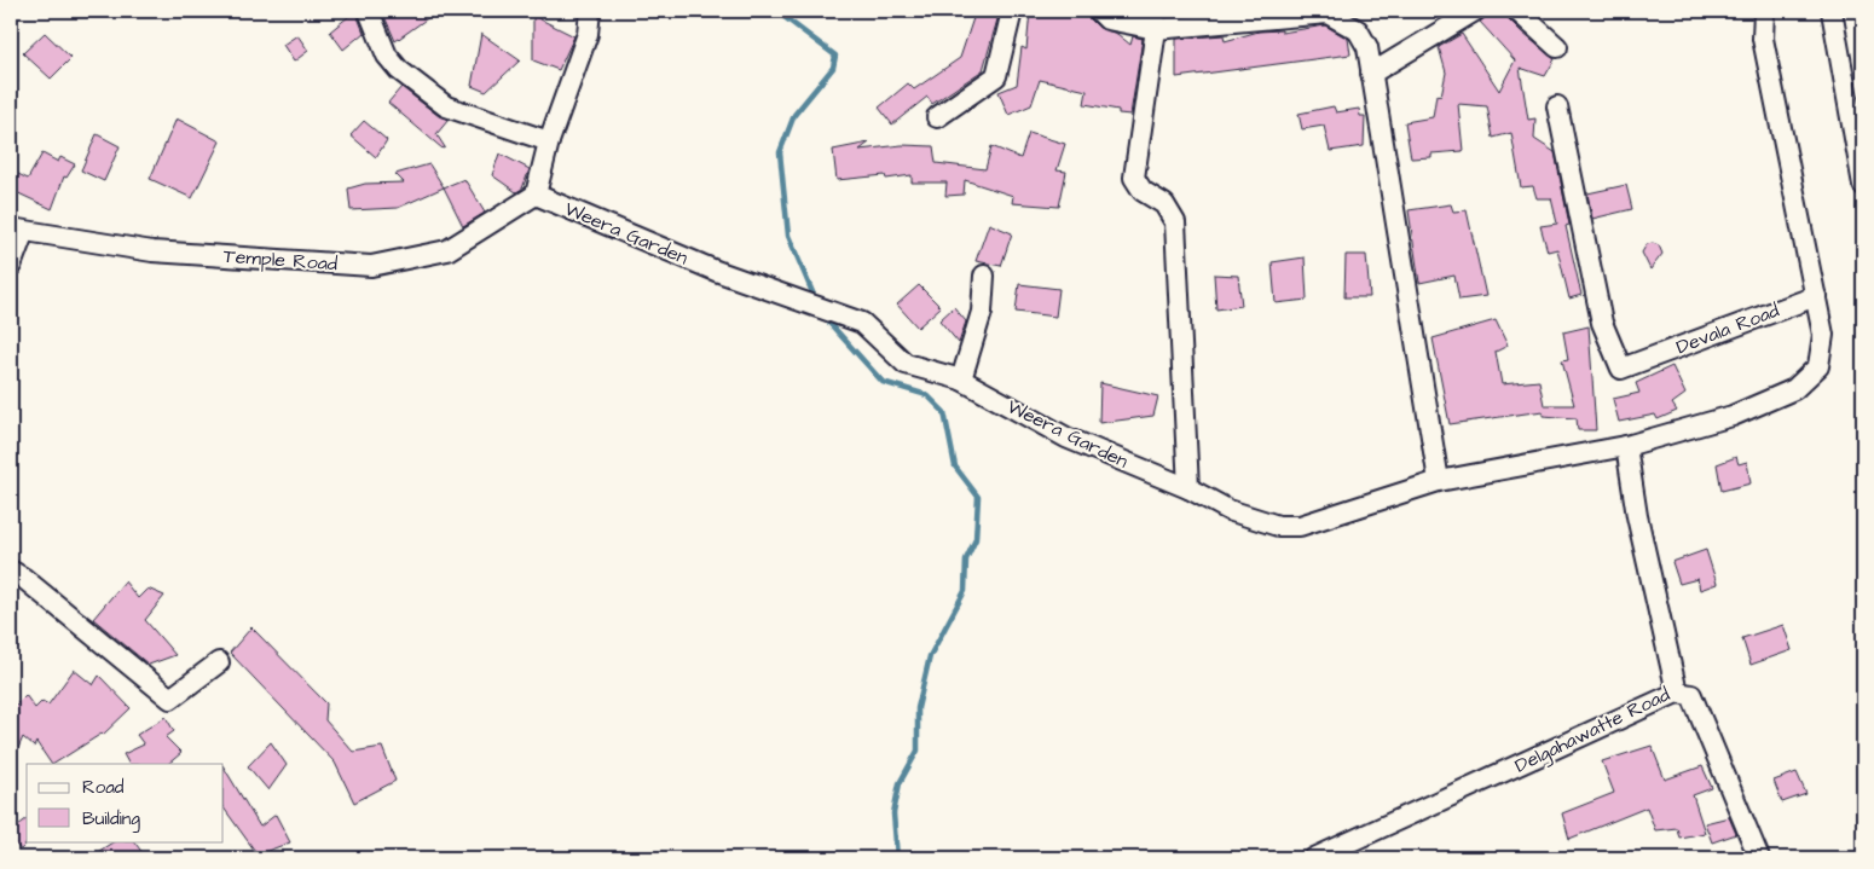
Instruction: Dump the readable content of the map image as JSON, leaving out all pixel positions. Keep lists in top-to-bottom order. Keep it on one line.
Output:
{"streets":{"street":["Weera Garden","Temple Road","Devala Road","Delgahawatte Road"]},"crossings":[["Weera Garden","Temple Road"],["Weera Garden","Devala Road"],["Weera Garden","Delgahawatte Road"]],"legend":["Road","Building"]}
